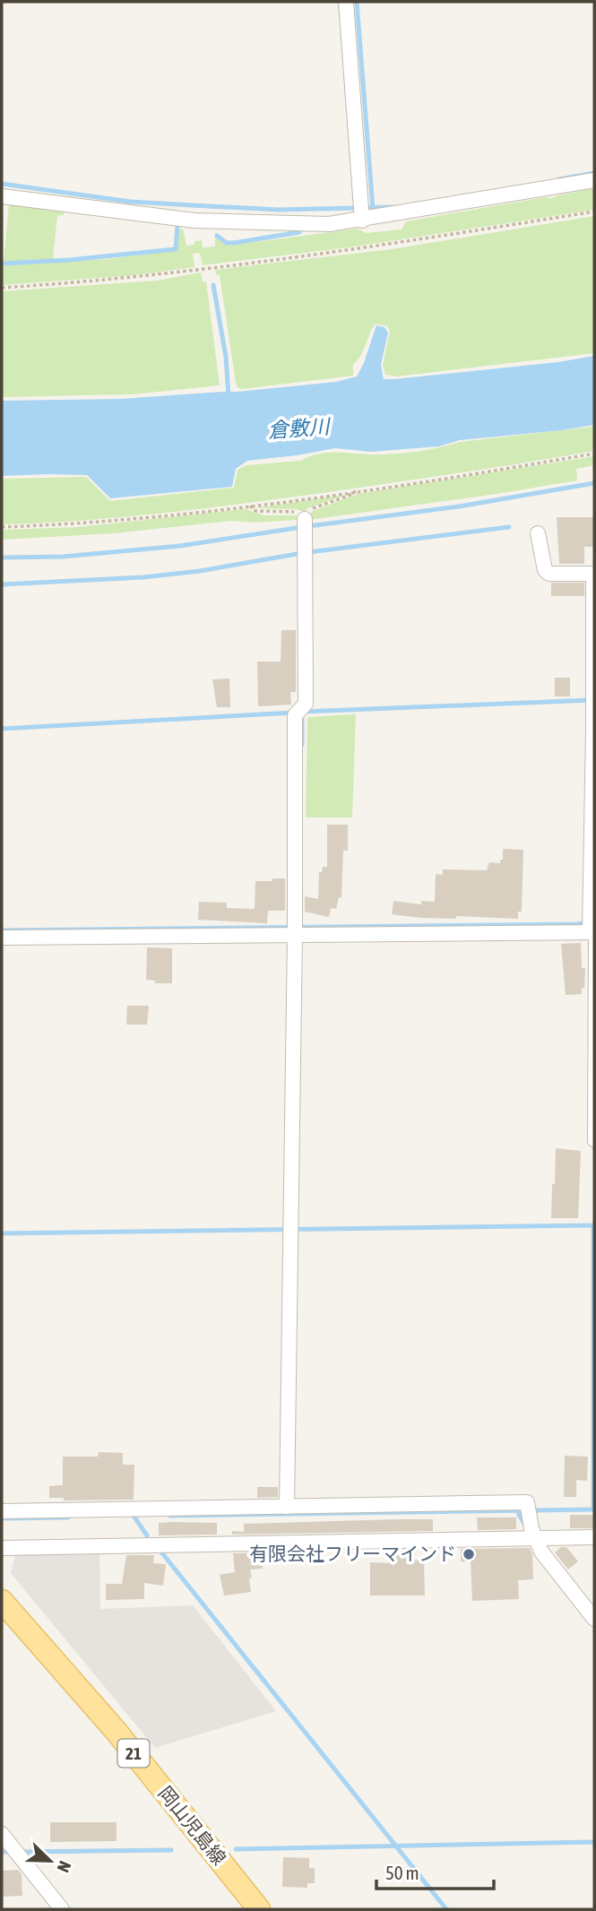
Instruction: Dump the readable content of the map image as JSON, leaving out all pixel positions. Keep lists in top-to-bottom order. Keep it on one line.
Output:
{"streets":{"main road":["21","岡山児島線"]},"water":["倉敷川"],"places":["有限会社フリーマインド"],"scale_bar":"50 m","north":"bottom right"}
